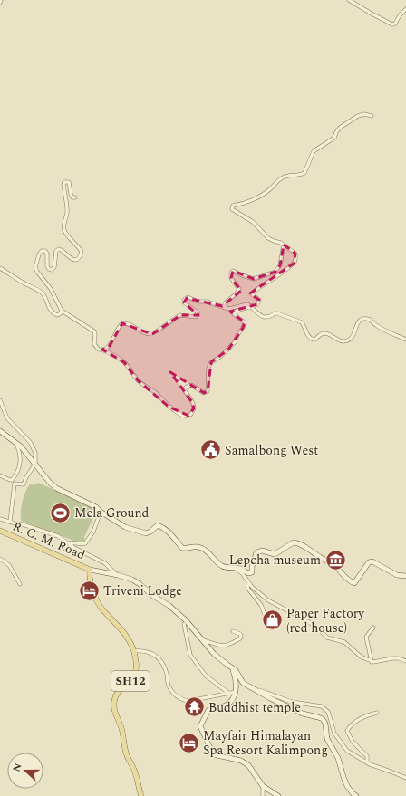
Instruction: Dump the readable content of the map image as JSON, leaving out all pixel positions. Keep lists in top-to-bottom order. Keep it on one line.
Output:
{"streets":{"main road":["R. C. M. Road","SH12"]},"crossings":[["R. C. M. Road","SH12"]],"places":{"public building":["Samalbong West"],"sports":["Mela Ground"],"museum":["Lepcha museum"],"hotel":["Triveni Lodge","Mayfair Himalayan Spa Resort Kalimpong"],"shop":["Paper Factory (red house)"],"temple":["Buddhist temple"]},"north":"left"}
